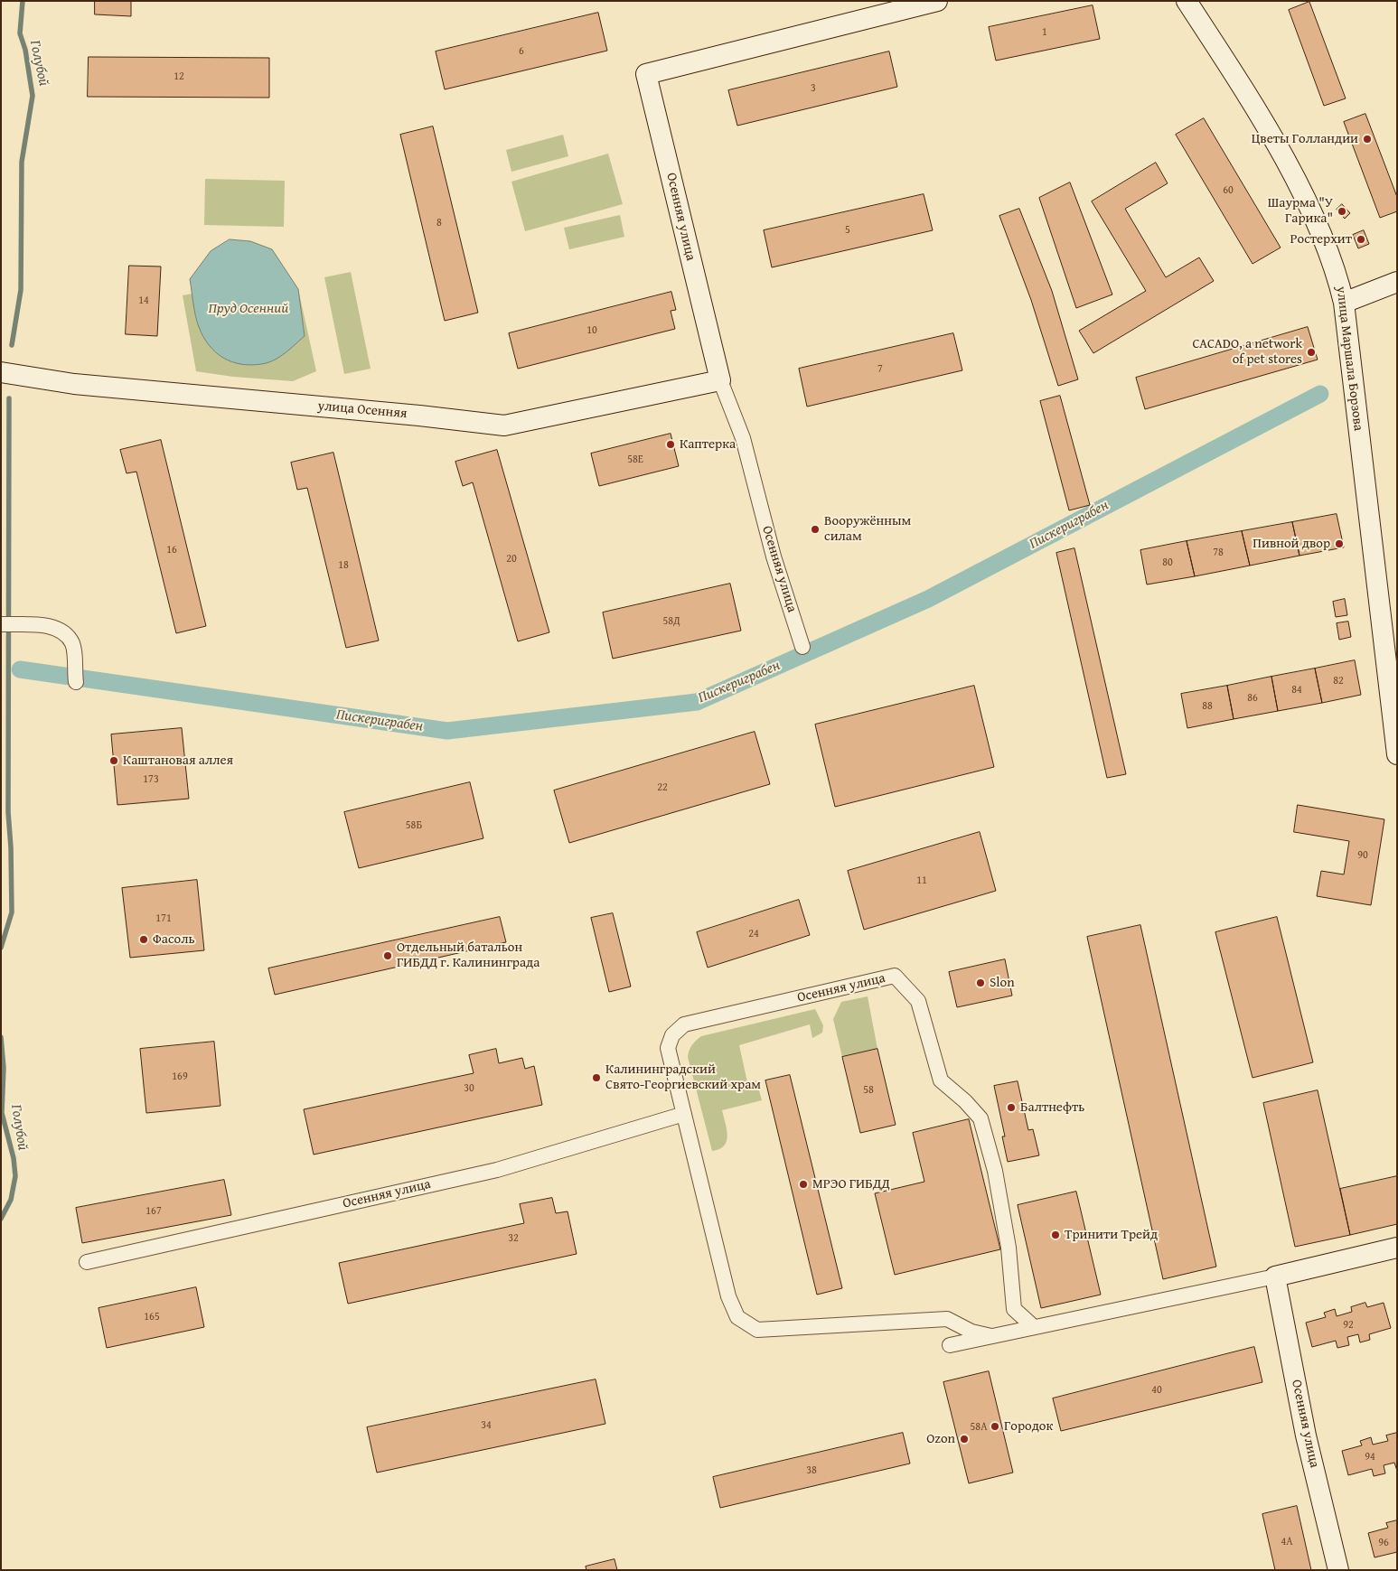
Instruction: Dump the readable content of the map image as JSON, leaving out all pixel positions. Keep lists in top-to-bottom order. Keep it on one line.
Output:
{"streets":{"street":["Осенняя улица","улица Маршала Борзова","улица Осенняя"]},"crossings":[["Осенняя улица","улица Осенняя"]],"water":["Голубой","Пруд Осенний","Пискериграбен"],"places":["Цветы Голландии","Шаурма \"У Гарика\"","Ростерхит","CACADO, a network of pet stores","Каптерка","Вооружённым силам","Пивной двор","Каштановая аллея","Фасоль","Отдельный батальон ГИБДД г. Калининграда","Slon","Калининградский Свято-Георгиевский храм","Балтнефть","МРЭО ГИБДД","Тринити Трейд","Городок","Ozon"],"house_numbers":["1","6","12","3","60","8","5","14","10","7","58Е","16","78","20","80","18","58Д","82","84","86","88","173","22","58Б","90","11","171","24","169","30","58","167","32","165","92","40","34","58А","94","38","4А","96"]}
